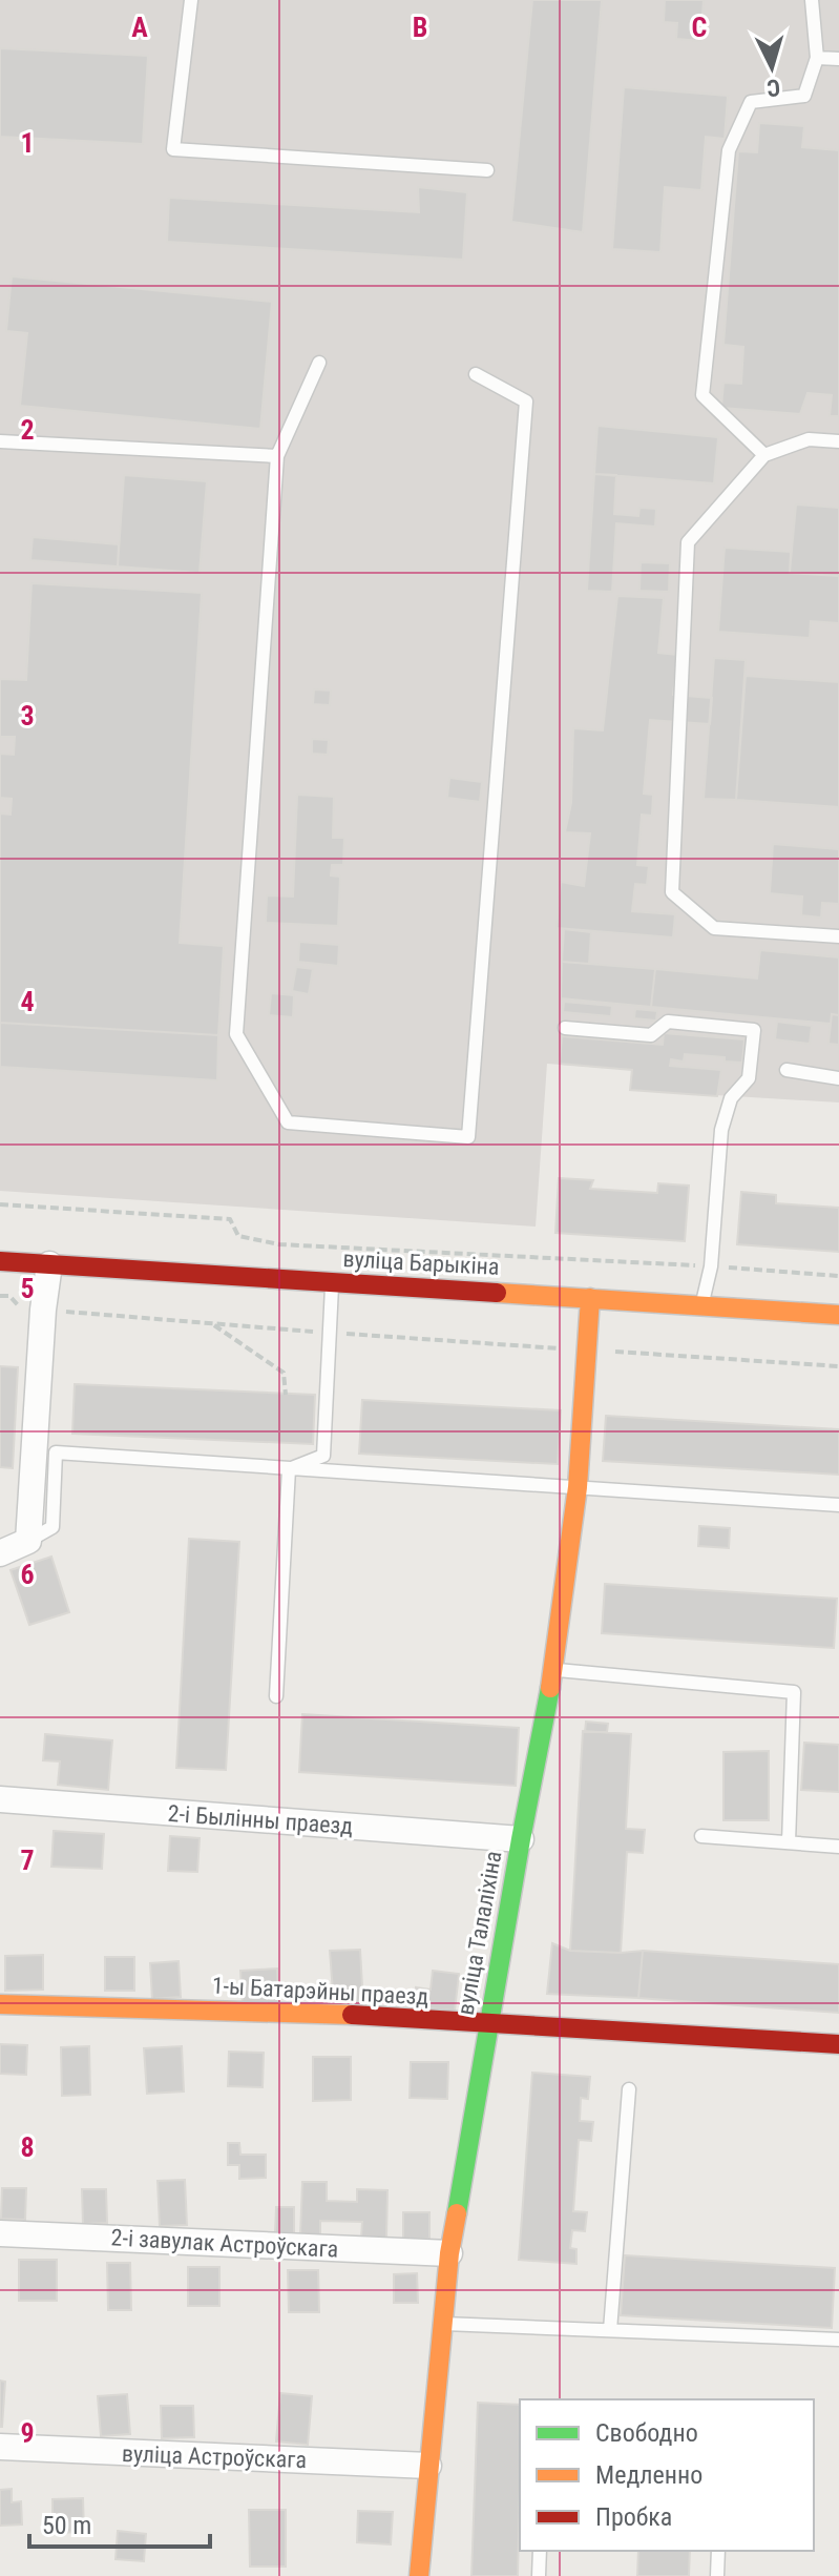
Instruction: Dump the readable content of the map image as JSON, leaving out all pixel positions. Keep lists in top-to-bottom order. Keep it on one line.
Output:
{"streets":{"street":["вуліца Барыкіна","2-і Былінны праезд","вуліца Талаліхіна","1-ы Батарэйны праезд","2-і завулак Астроўскага","вуліца Астроўскага"]},"crossings":[["вуліца Барыкіна","вуліца Талаліхіна"],["2-і Былінны праезд","вуліца Талаліхіна"],["вуліца Талаліхіна","1-ы Батарэйны праезд"],["вуліца Талаліхіна","2-і завулак Астроўскага"],["вуліца Талаліхіна","вуліца Астроўскага"]],"legend":["Свободно","Медленно","Пробка"],"scale_bar":"50 m","north":"bottom","grid":{"columns":["A","B","C"],"rows":["1","2","3","4","5","6","7","8","9"]}}
